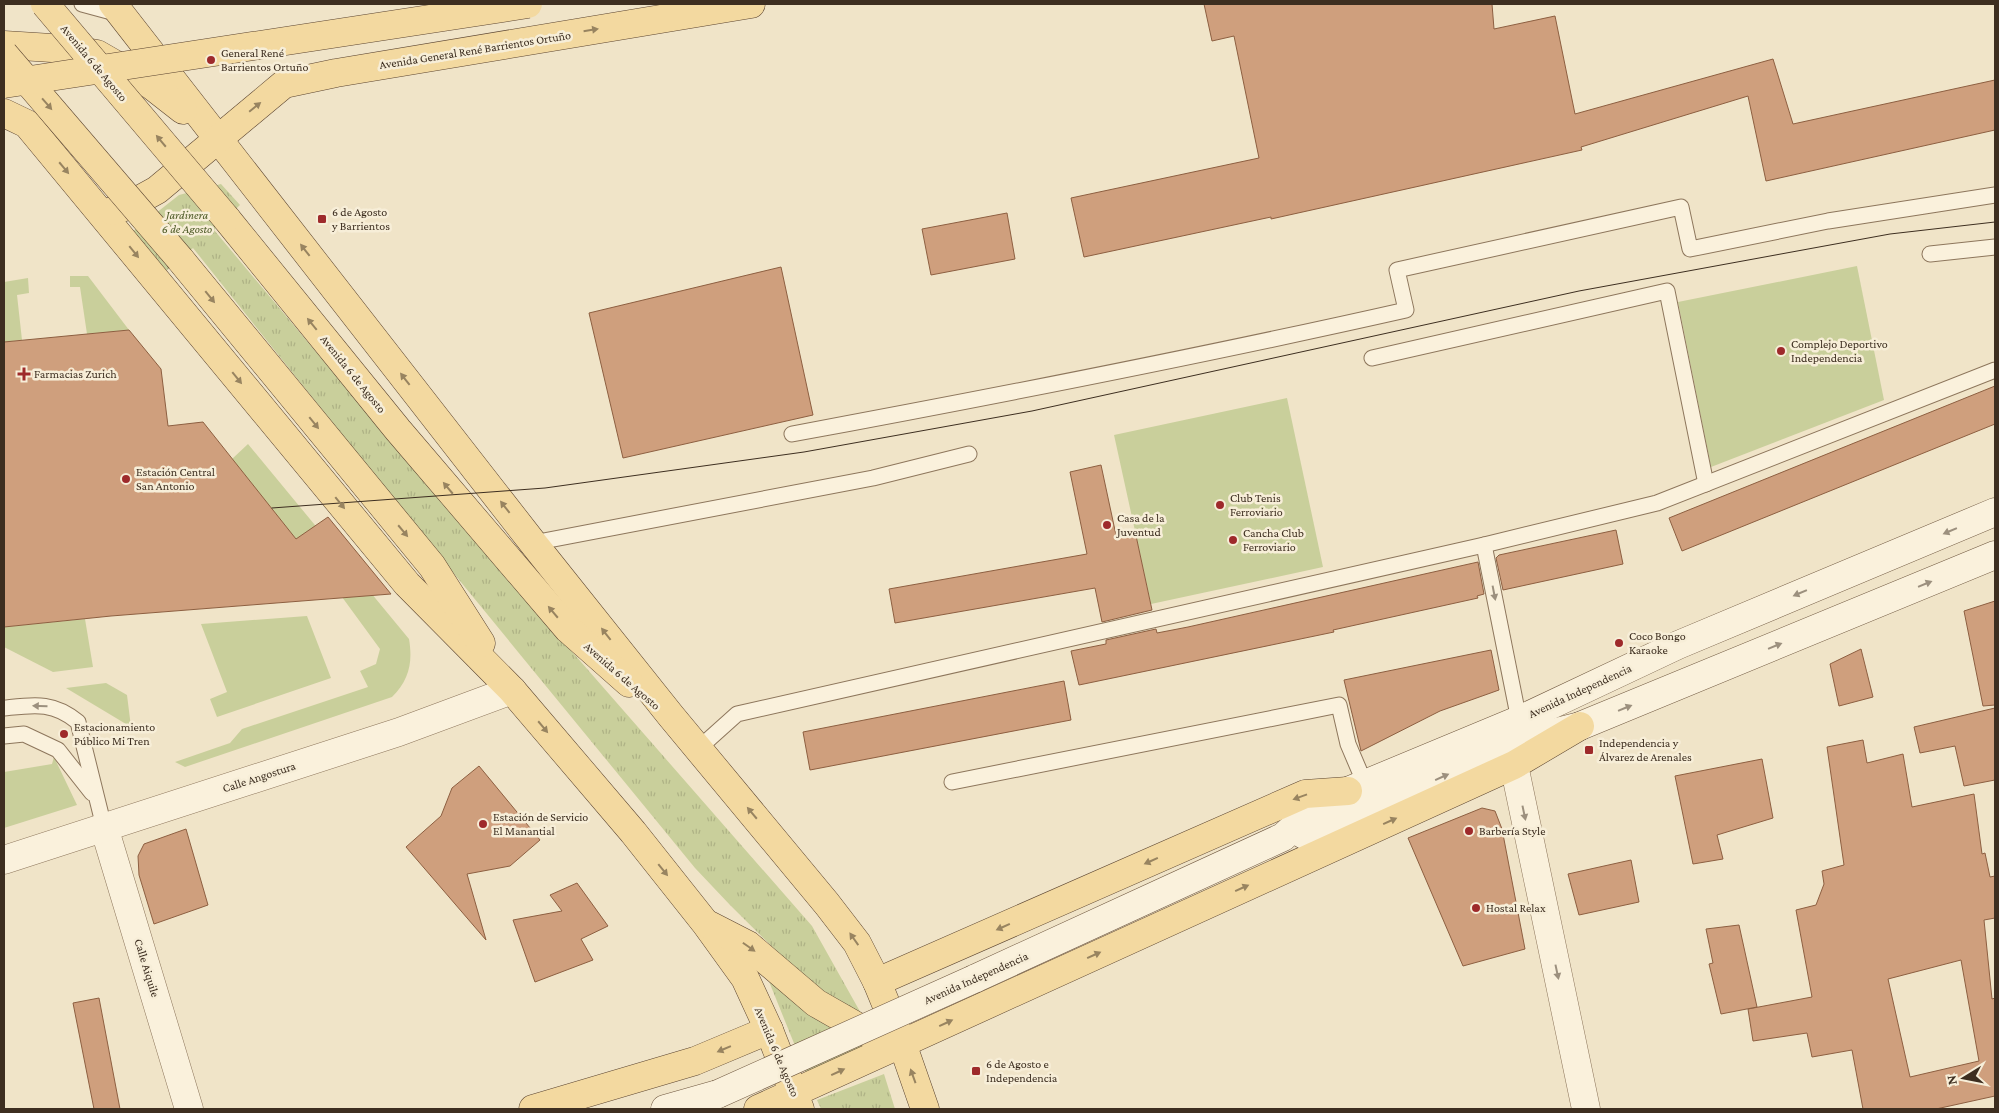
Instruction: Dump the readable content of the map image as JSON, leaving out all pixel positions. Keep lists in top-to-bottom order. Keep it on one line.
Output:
{"streets":{"main road":["Avenida General René Barrientos Ortuño","Avenida 6 de Agosto","Avenida Independencia","Calle Angostura","Calle Aiquile"]},"crossings":[["Avenida General René Barrientos Ortuño","Avenida 6 de Agosto"],["Avenida 6 de Agosto","Calle Angostura"],["Calle Angostura","Calle Aiquile"]],"parks":["Jardinera 6 de Agosto"],"places":{"other":["General René Barrientos Ortuño","Complejo Deportivo Independencia","Estación Central San Antonio","Club Tenis Ferroviario","Casa de la Juventud","Cancha Club Ferroviario","Coco Bongo Karaoke","Estacionamiento Público Mi Tren","Estación de Servicio El Manantial","Barbería Style","Hostal Relax"],"transit":["6 de Agosto y Barrientos","Independencia y Álvarez de Arenales","6 de Agosto e Independencia"],"health":["Farmacias Zurich"]},"north":"left"}
